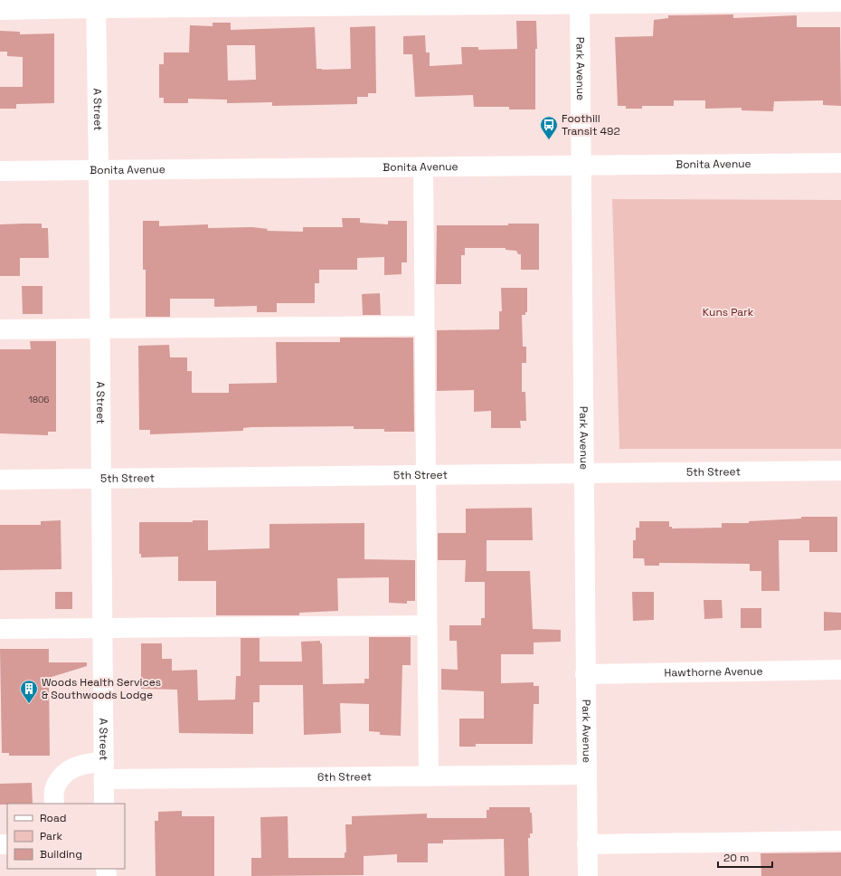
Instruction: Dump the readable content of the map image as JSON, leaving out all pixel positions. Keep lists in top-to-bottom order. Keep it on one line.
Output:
{"streets":{"street":["Park Avenue","A Street","Bonita Avenue","5th Street","Hawthorne Avenue","6th Street"]},"crossings":[["Park Avenue","Bonita Avenue"],["Park Avenue","5th Street"],["Park Avenue","Hawthorne Avenue"],["Park Avenue","6th Street"],["A Street","Bonita Avenue"],["A Street","5th Street"],["A Street","6th Street"]],"parks":["Kuns Park"],"places":{"bus stop":["Foothill Transit 492"],"building":["Woods Health Services & Southwoods Lodge"]},"house_numbers":["1806"],"legend":["Road","Park","Building"],"scale_bar":"20 m"}
